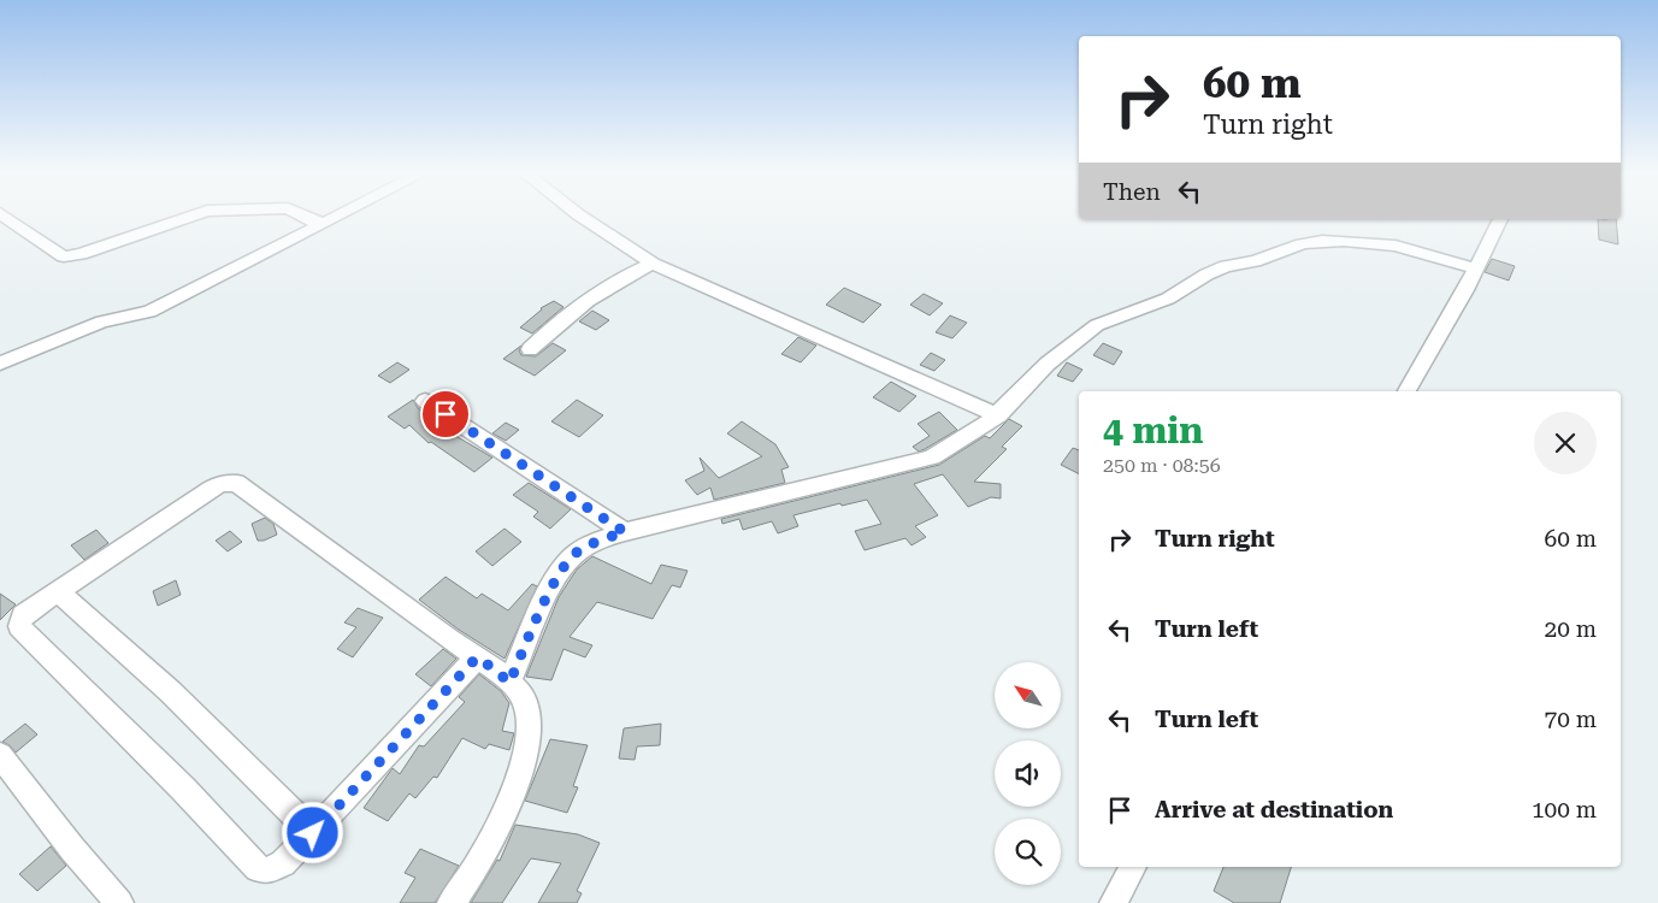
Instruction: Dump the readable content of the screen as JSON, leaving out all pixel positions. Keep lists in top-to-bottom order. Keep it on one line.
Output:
{"north":"top left","page":{"turn":["60 m","Turn right"],"then":"Then","heading":["4 min","250 m · 08:56"],"list":[{"name":"Turn right","value":"60 m"},{"name":"Turn left","value":"20 m"},{"name":"Turn left","value":"70 m"},{"name":"Arrive at destination","value":"100 m"}]}}
